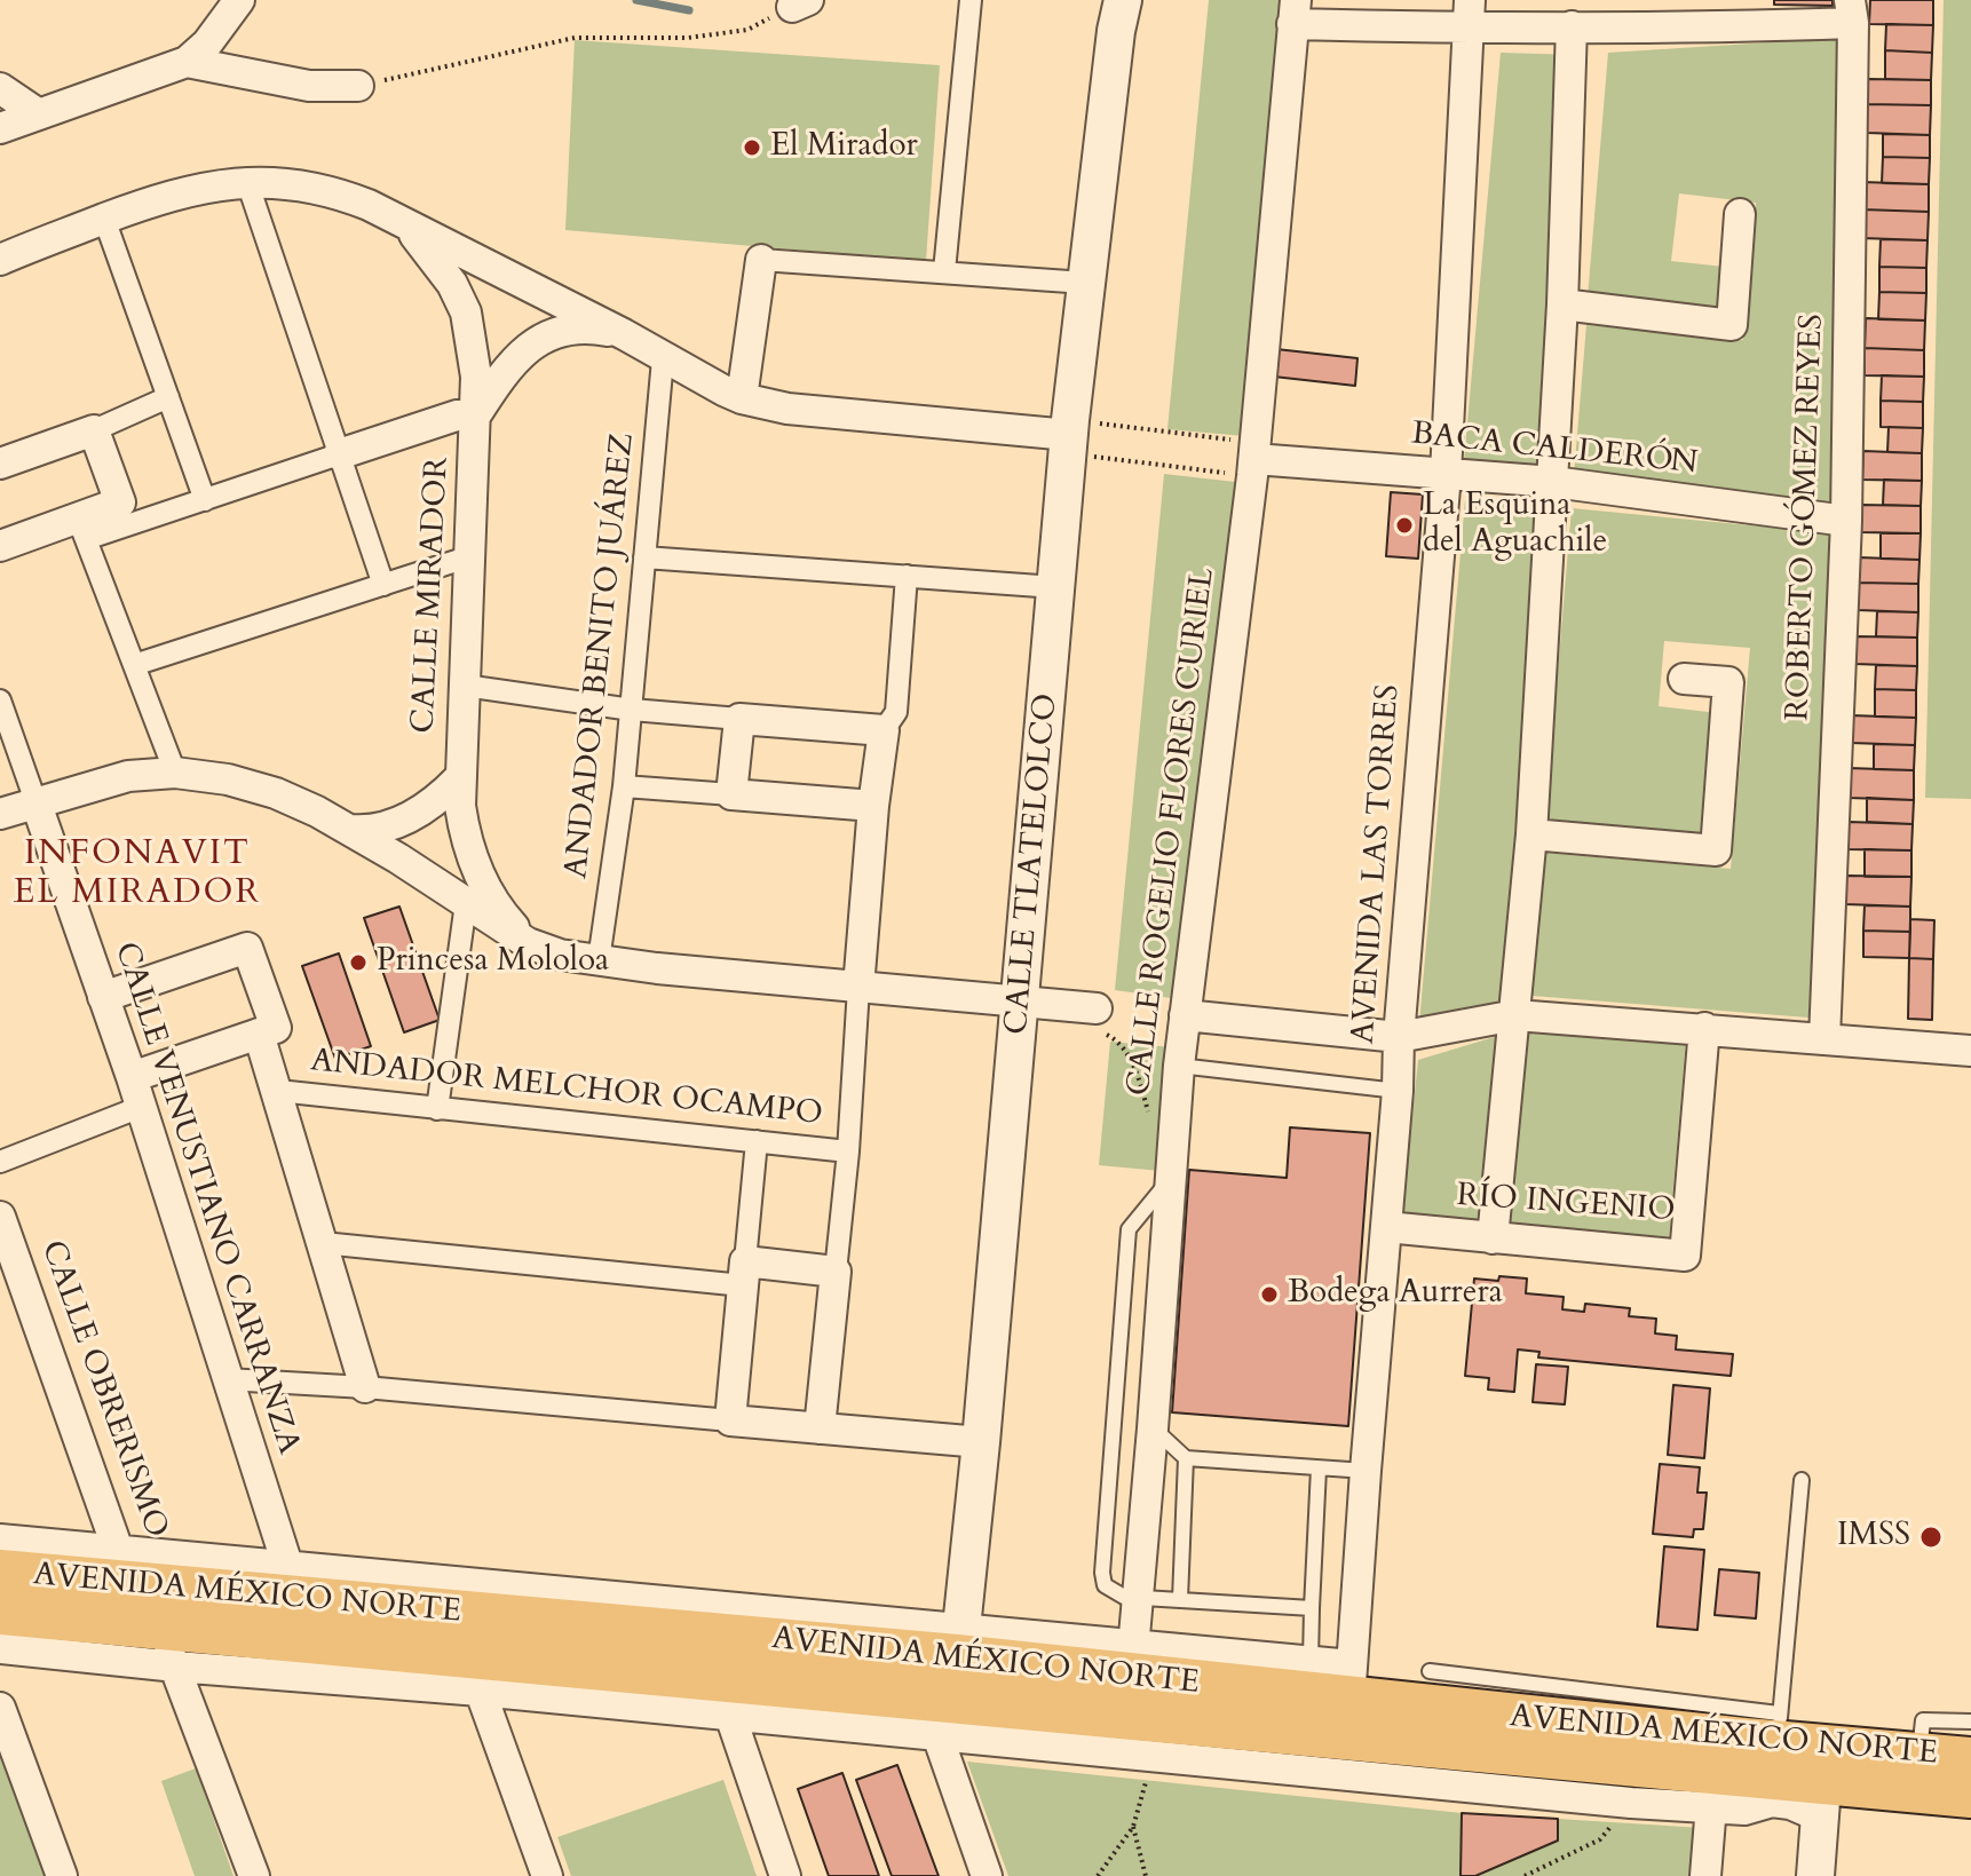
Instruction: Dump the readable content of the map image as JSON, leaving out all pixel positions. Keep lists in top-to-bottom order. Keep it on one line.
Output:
{"streets":{"main road":["AVENIDA MÉXICO NORTE"],"street":["BACA CALDERÓN","ROBERTO GÓMEZ REYES","CALLE MIRADOR","ANDADOR BENITO JUÁREZ","CALLE ROGELIO FLORES CURIEL","CALLE TLATELOLCO","AVENIDA LAS TORRES","ANDADOR MELCHOR OCAMPO","CALLE VENUSTIANO CARRANZA","RÍO INGENIO","CALLE OBRERISMO"]},"crossings":[["BACA CALDERÓN","ROBERTO GÓMEZ REYES"],["BACA CALDERÓN","CALLE ROGELIO FLORES CURIEL"],["BACA CALDERÓN","AVENIDA LAS TORRES"],["CALLE ROGELIO FLORES CURIEL","AVENIDA MÉXICO NORTE"],["CALLE TLATELOLCO","AVENIDA MÉXICO NORTE"],["AVENIDA LAS TORRES","RÍO INGENIO"],["AVENIDA LAS TORRES","AVENIDA MÉXICO NORTE"],["CALLE VENUSTIANO CARRANZA","AVENIDA MÉXICO NORTE"],["CALLE OBRERISMO","AVENIDA MÉXICO NORTE"]],"districts":["INFONAVIT EL MIRADOR"],"places":["El Mirador","La Esquina del Aguachile","Princesa Mololoa","Bodega Aurrera","IMSS"]}
